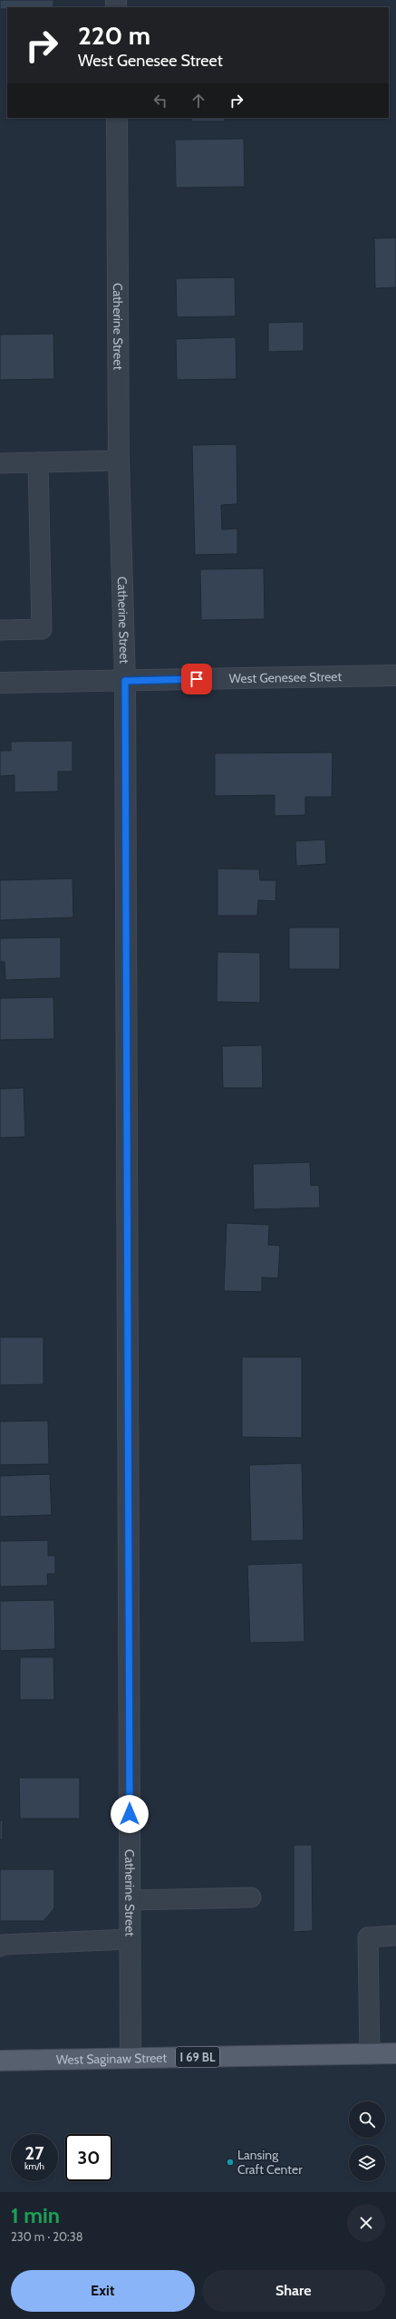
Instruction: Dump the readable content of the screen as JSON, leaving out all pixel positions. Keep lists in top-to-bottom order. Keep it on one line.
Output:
{"streets":{"main road":["I 69 BL","West Saginaw Street"],"street":["Catherine Street","West Genesee Street"]},"crossings":[["Catherine Street","West Genesee Street"],["Catherine Street","West Saginaw Street"]],"places":["Lansing Craft Center"],"page":{"turn":["220 m","West Genesee Street"],"speed":"27 km/h","limit":"30","heading":["1 min","230 m · 20:38"],"buttons":["Exit","Share"]}}
